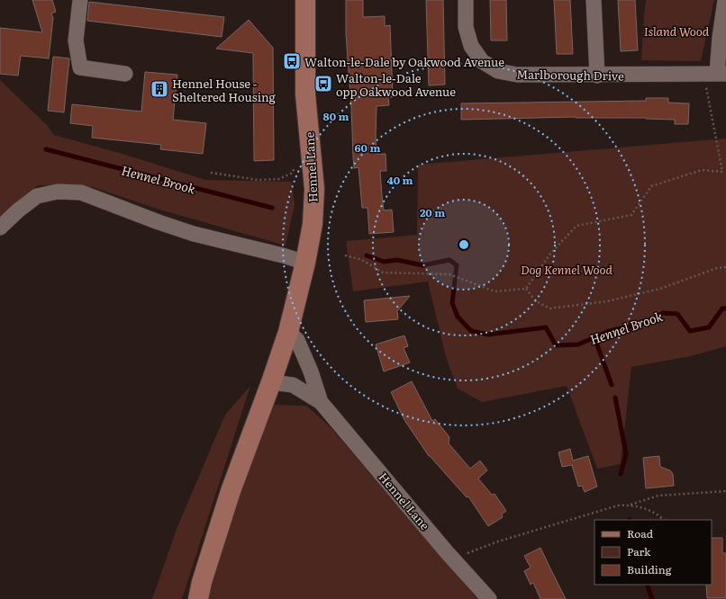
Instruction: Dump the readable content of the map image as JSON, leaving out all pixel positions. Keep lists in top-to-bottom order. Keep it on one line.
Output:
{"streets":{"main road":["Hennel Lane"],"street":["Marlborough Drive"]},"water":["Hennel Brook"],"parks":["Island Wood","Dog Kennel Wood"],"places":{"bus stop":["Walton-le-Dale by Oakwood Avenue","Walton-le-Dale opp Oakwood Avenue"],"building":["Hennel House - Sheltered Housing"]},"legend":["Road","Park","Building"],"rings":["80 m","60 m","40 m","20 m"]}
